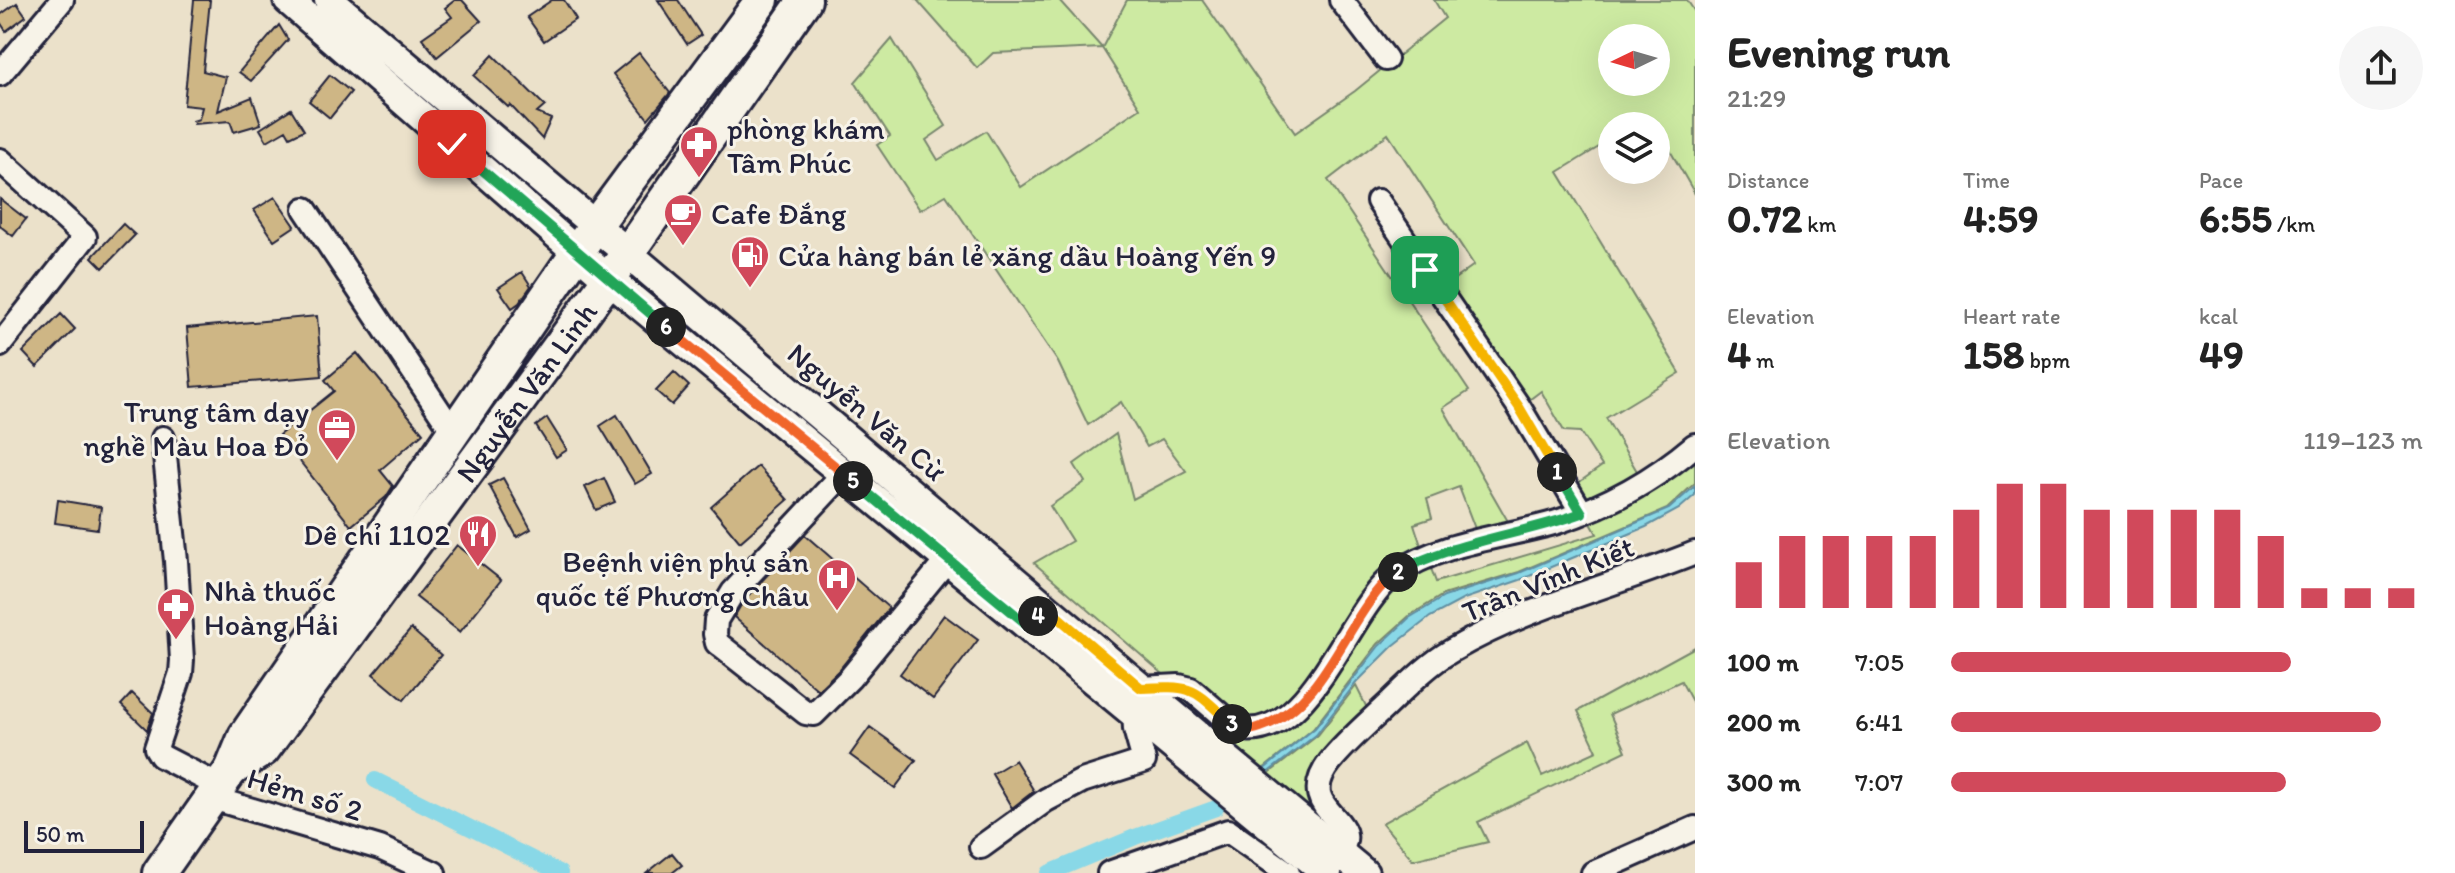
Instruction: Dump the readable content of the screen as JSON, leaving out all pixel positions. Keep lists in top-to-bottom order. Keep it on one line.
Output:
{"streets":{"highway":["Nguyễn Văn Linh"],"main road":["Nguyễn Văn Cừ"],"street":["Trần Vĩnh Kiết","Hẻm số 2"]},"crossings":[["Nguyễn Văn Linh","Nguyễn Văn Cừ"],["Nguyễn Văn Linh","Hẻm số 2"],["Nguyễn Văn Cừ","Trần Vĩnh Kiết"]],"places":{"pharmacy":["phòng khám Tâm Phúc","Nhà thuốc Hoàng Hải"],"cafe":["Cafe Đắng"],"fuel station":["Cửa hàng bán lẻ xăng dầu Hoàng Yến 9"],"office":["Trung tâm dạy nghề Màu Hoa Đỏ"],"restaurant":["Dê chỉ 1102"],"hospital":["Beệnh viện phụ sản quốc tế Phương Châu"]},"scale_bar":"50 m","north":"left","page":{"heading":["Evening run","21:29"],"stats":[["Distance","0.72 km"],["Time","4:59"],["Pace","6:55 /km"],["Elevation","4 m"],["Heart rate","158 bpm"],["kcal","49"]],"pins":["6","1","5","2","4","3"],"chart":["Elevation","119–123 m"],"list":[{"name":"100 m","note":"7:05"},{"name":"200 m","note":"6:41"},{"name":"300 m","note":"7:07"}],"scale":"50 m"}}
